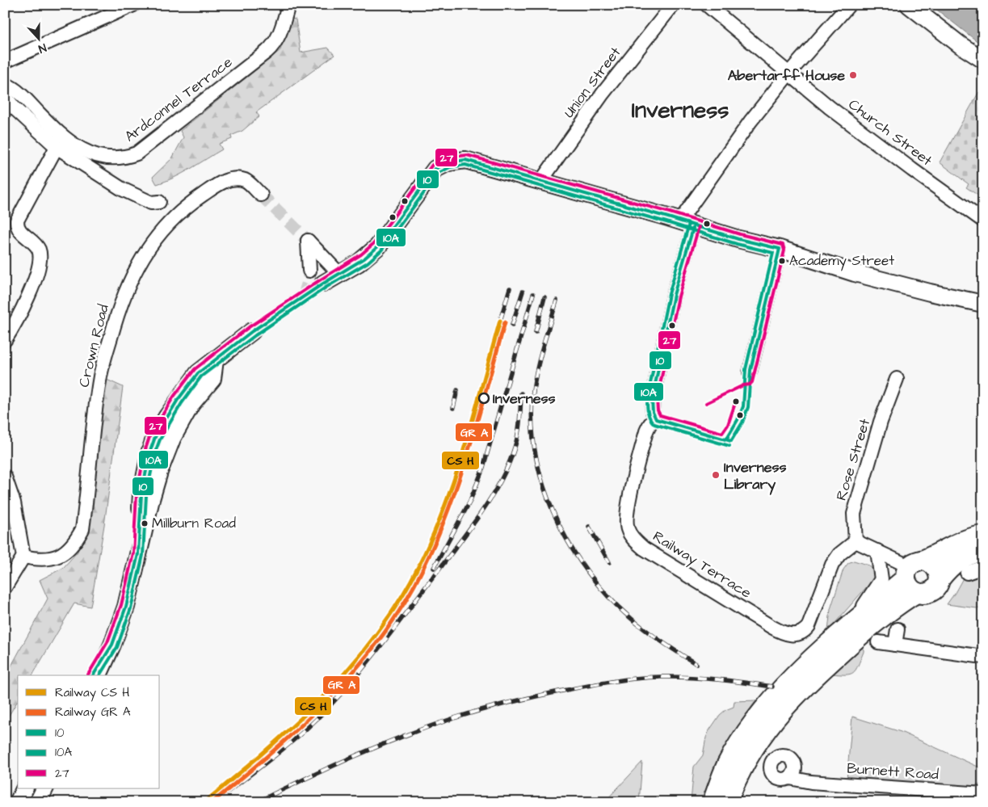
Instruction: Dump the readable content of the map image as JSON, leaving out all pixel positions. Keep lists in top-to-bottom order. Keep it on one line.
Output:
{"streets":{"street":["Union Street","Ardconnel Terrace","Church Street","Crown Road","Rose Street","Railway Terrace","Burnett Road"]},"crossings":[["Rose Street","Railway Terrace"]],"districts":["Inverness"],"places":["Abertarff House","Academy Street","Inverness","Inverness Library","Millburn Road"],"lines":["transit line 27","transit line 10","transit line 10A"],"legend":["Railway CS H","Railway GR A","10","10A","27"],"north":"bottom"}
